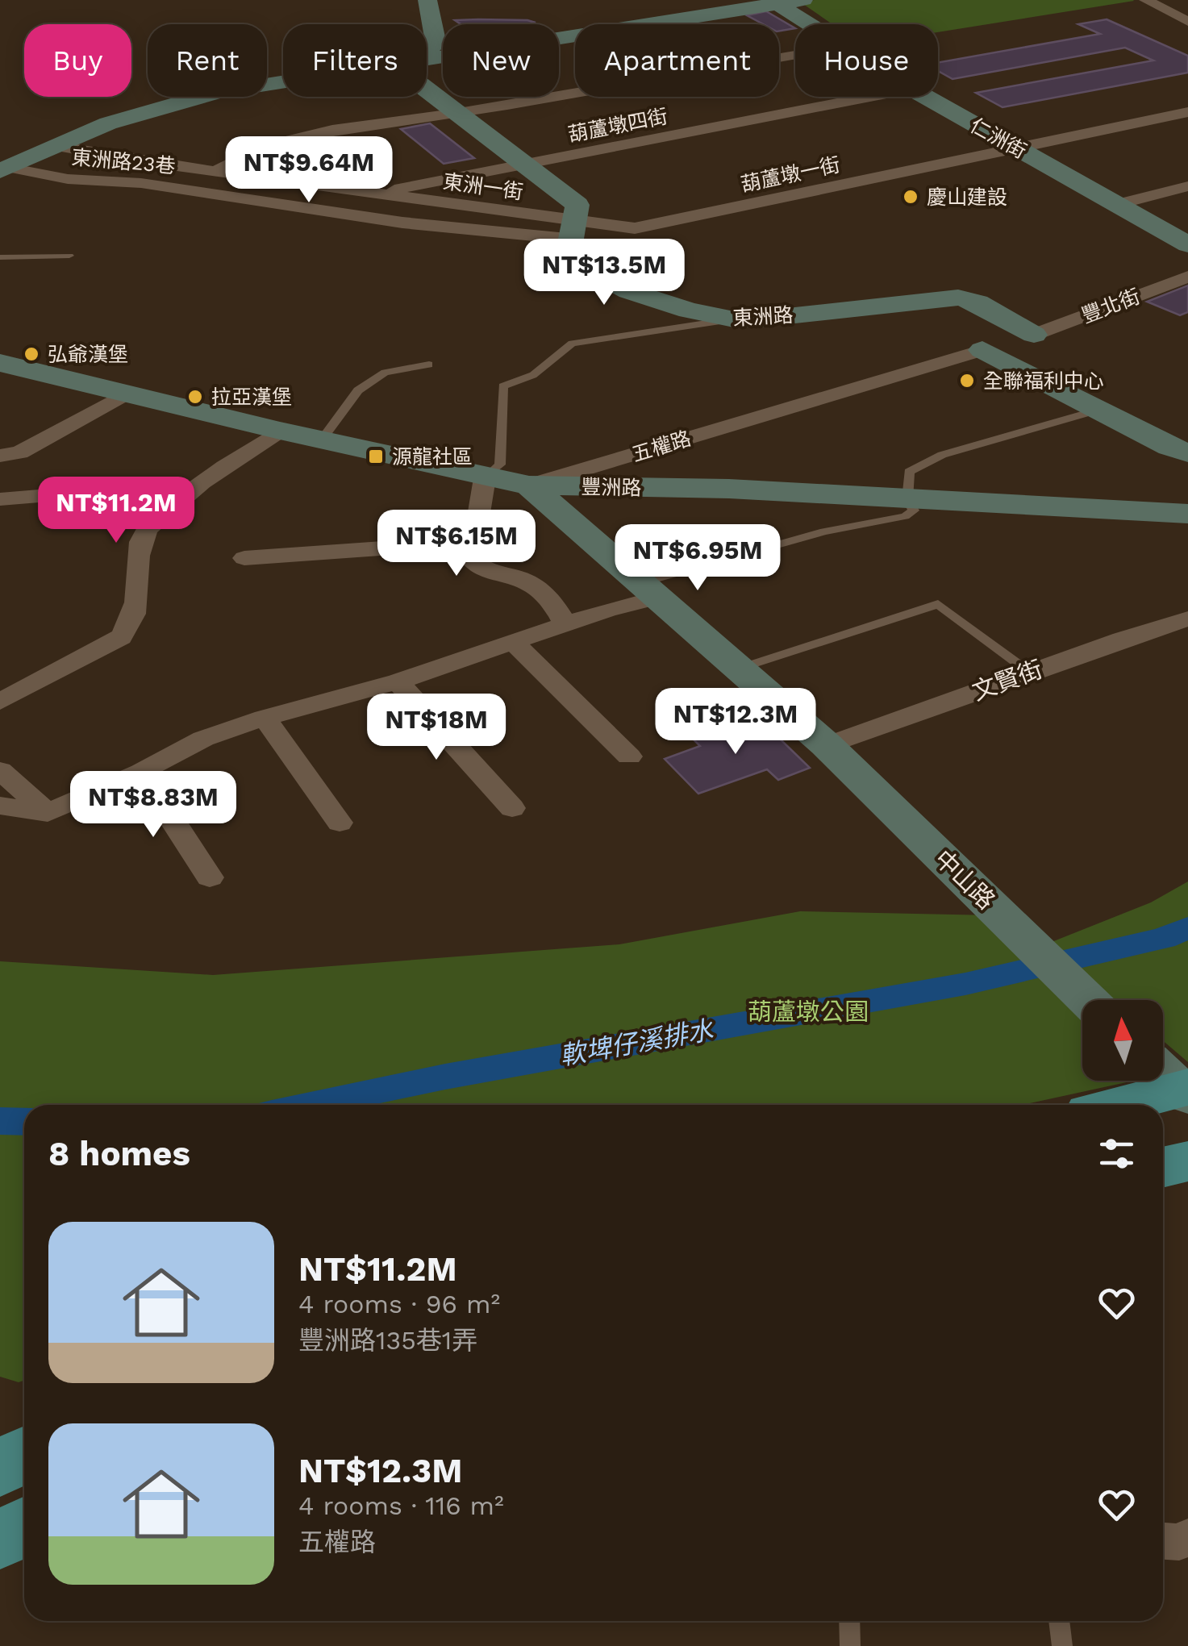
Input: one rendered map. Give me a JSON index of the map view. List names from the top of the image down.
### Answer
{
  "streets": {
    "street": [
      "葫蘆墩四街",
      "仁洲街",
      "東洲路23巷",
      "葫蘆墩一街",
      "東洲一街",
      "豐北街",
      "東洲路",
      "五權路",
      "豐洲路",
      "文賢街",
      "中山路"
    ]
  },
  "crossings": [
    ["葫蘆墩四街", "東洲一街"],
    ["葫蘆墩四街", "東洲路"],
    ["仁洲街", "葫蘆墩一街"],
    ["東洲路23巷", "葫蘆墩一街"],
    ["東洲路23巷", "東洲一街"],
    ["東洲路23巷", "東洲路"],
    ["葫蘆墩一街", "東洲一街"],
    ["葫蘆墩一街", "東洲路"],
    ["東洲一街", "東洲路"],
    ["豐北街", "東洲路"],
    ["豐北街", "五權路"],
    ["東洲路", "五權路"],
    ["五權路", "豐洲路"],
    ["文賢街", "中山路"]
  ],
  "water": ["軟埤仔溪排水"],
  "parks": ["葫蘆墩公園"],
  "places": {
    "other": [
      "慶山建設",
      "弘爺漢堡",
      "全聯福利中心",
      "拉亞漢堡"
    ],
    "transit": ["源龍社區"]
  },
  "north": "top",
  "page": {
    "chip": [
      "Buy",
      "Rent",
      "Filters",
      "New",
      "Apartment",
      "House"
    ],
    "price": [
      "NT$9.64M",
      "NT$13.5M",
      "NT$11.2M",
      "NT$6.15M",
      "NT$6.95M",
      "NT$12.3M",
      "NT$18M",
      "NT$8.83M"
    ],
    "heading": "8 homes",
    "list": [
      {
        "name": "NT$11.2M",
        "note": "4 rooms · 96 m² · 豐洲路135巷1弄"
      },
      {
        "name": "NT$12.3M",
        "note": "4 rooms · 116 m² · 五權路"
      }
    ]
  }
}
